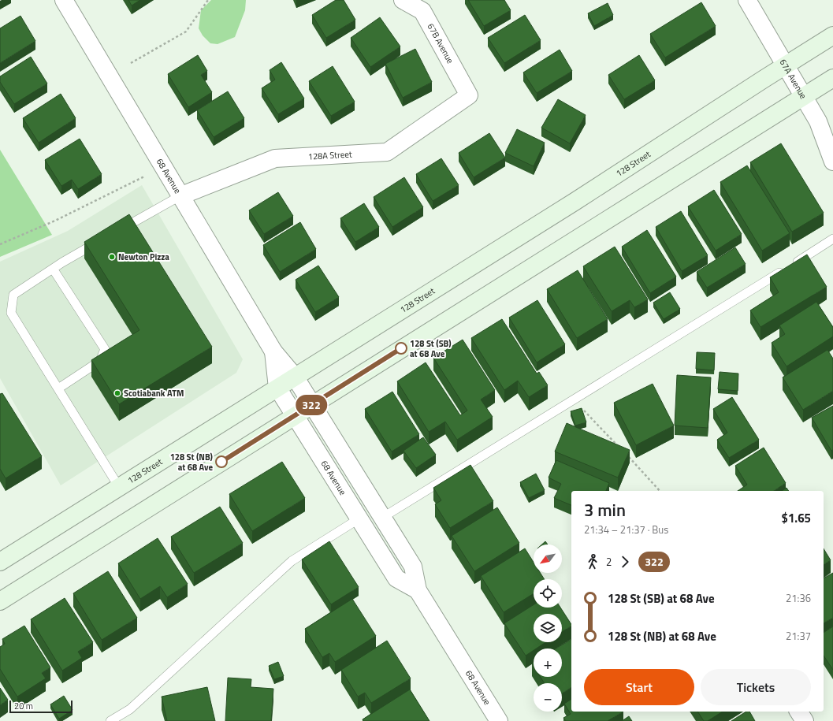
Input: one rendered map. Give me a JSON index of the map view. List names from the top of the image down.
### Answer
{
  "streets": {
    "main road": ["128 Street"],
    "street": [
      "67B Avenue",
      "67A Avenue",
      "128A Street",
      "68 Avenue"
    ]
  },
  "crossings": [
    ["67B Avenue", "128A Street"],
    ["67A Avenue", "128 Street"],
    ["128A Street", "68 Avenue"],
    ["128 Street", "68 Avenue"]
  ],
  "places": [
    "Newton Pizza",
    "128 St (SB) at 68 Ave",
    "Scotiabank ATM",
    "128 St (NB) at 68 Ave"
  ],
  "lines": ["bus line 322"],
  "scale_bar": "20 m",
  "north": "bottom left",
  "page": {
    "on_map": "322",
    "heading": ["3 min", "21:34 – 21:37 · Bus", "$1.65"],
    "map_buttons": ["+", "−"],
    "legs": ["2", "322"],
    "list": [
      {
        "name": "128 St (SB) at 68 Ave",
        "value": "21:36"
      },
      {
        "name": "128 St (NB) at 68 Ave",
        "value": "21:37"
      }
    ],
    "buttons": ["Start", "Tickets"],
    "scale": "20 m"
  }
}
